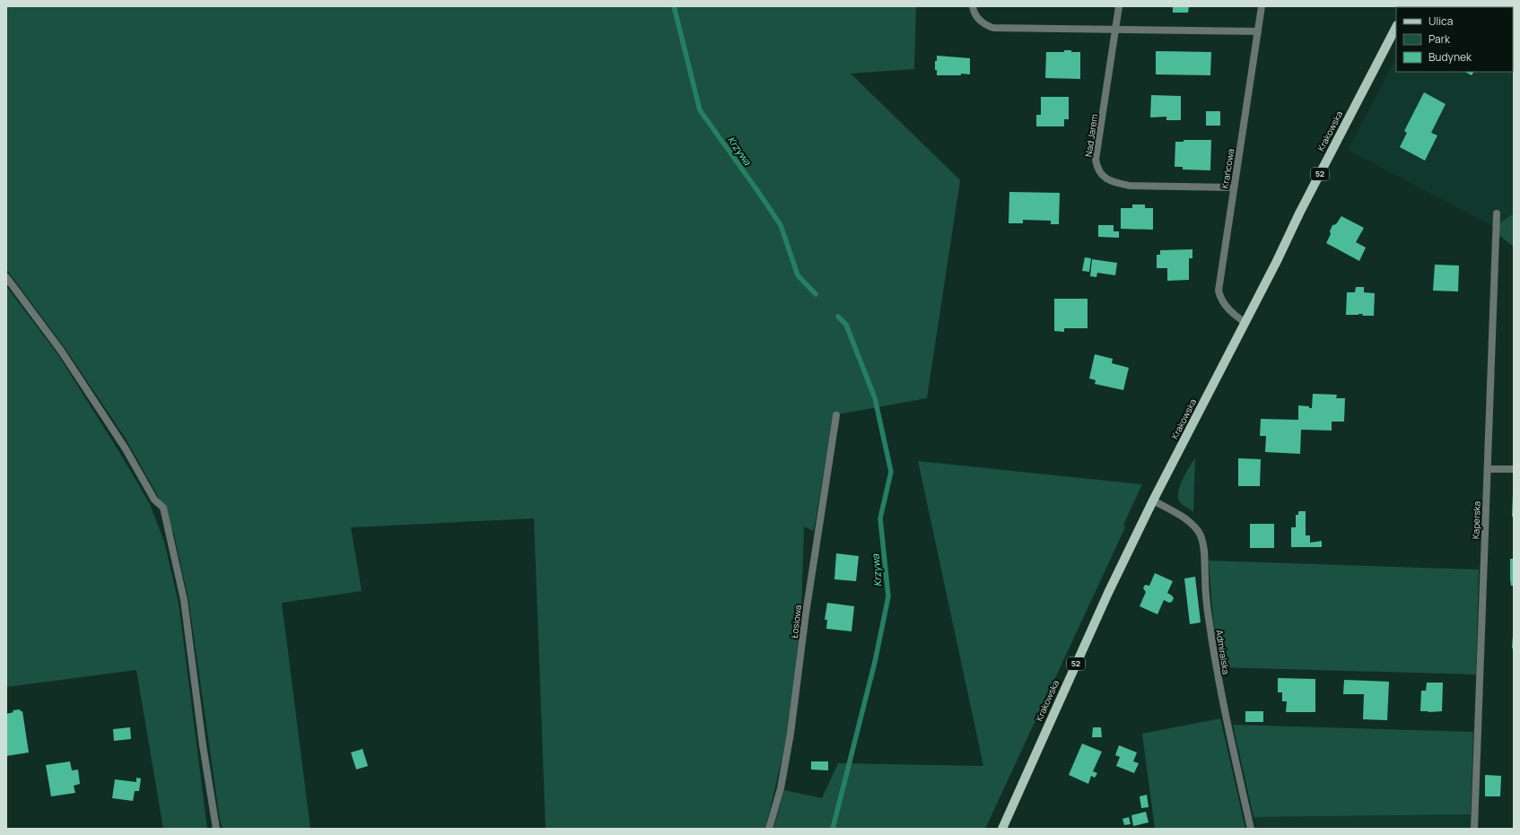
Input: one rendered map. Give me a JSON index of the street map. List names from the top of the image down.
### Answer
{
  "streets": {
    "main road": ["Krakowska", "52"],
    "street": [
      "Nad Jarem",
      "Krańcowa",
      "Kaperska",
      "Łosiowa",
      "Admiralska"
    ]
  },
  "crossings": [
    ["Krakowska", "Krańcowa"],
    ["Krakowska", "Admiralska"],
    ["Nad Jarem", "Krańcowa"]
  ],
  "water": ["Krzywa"],
  "legend": ["Ulica", "Park", "Budynek"]
}
